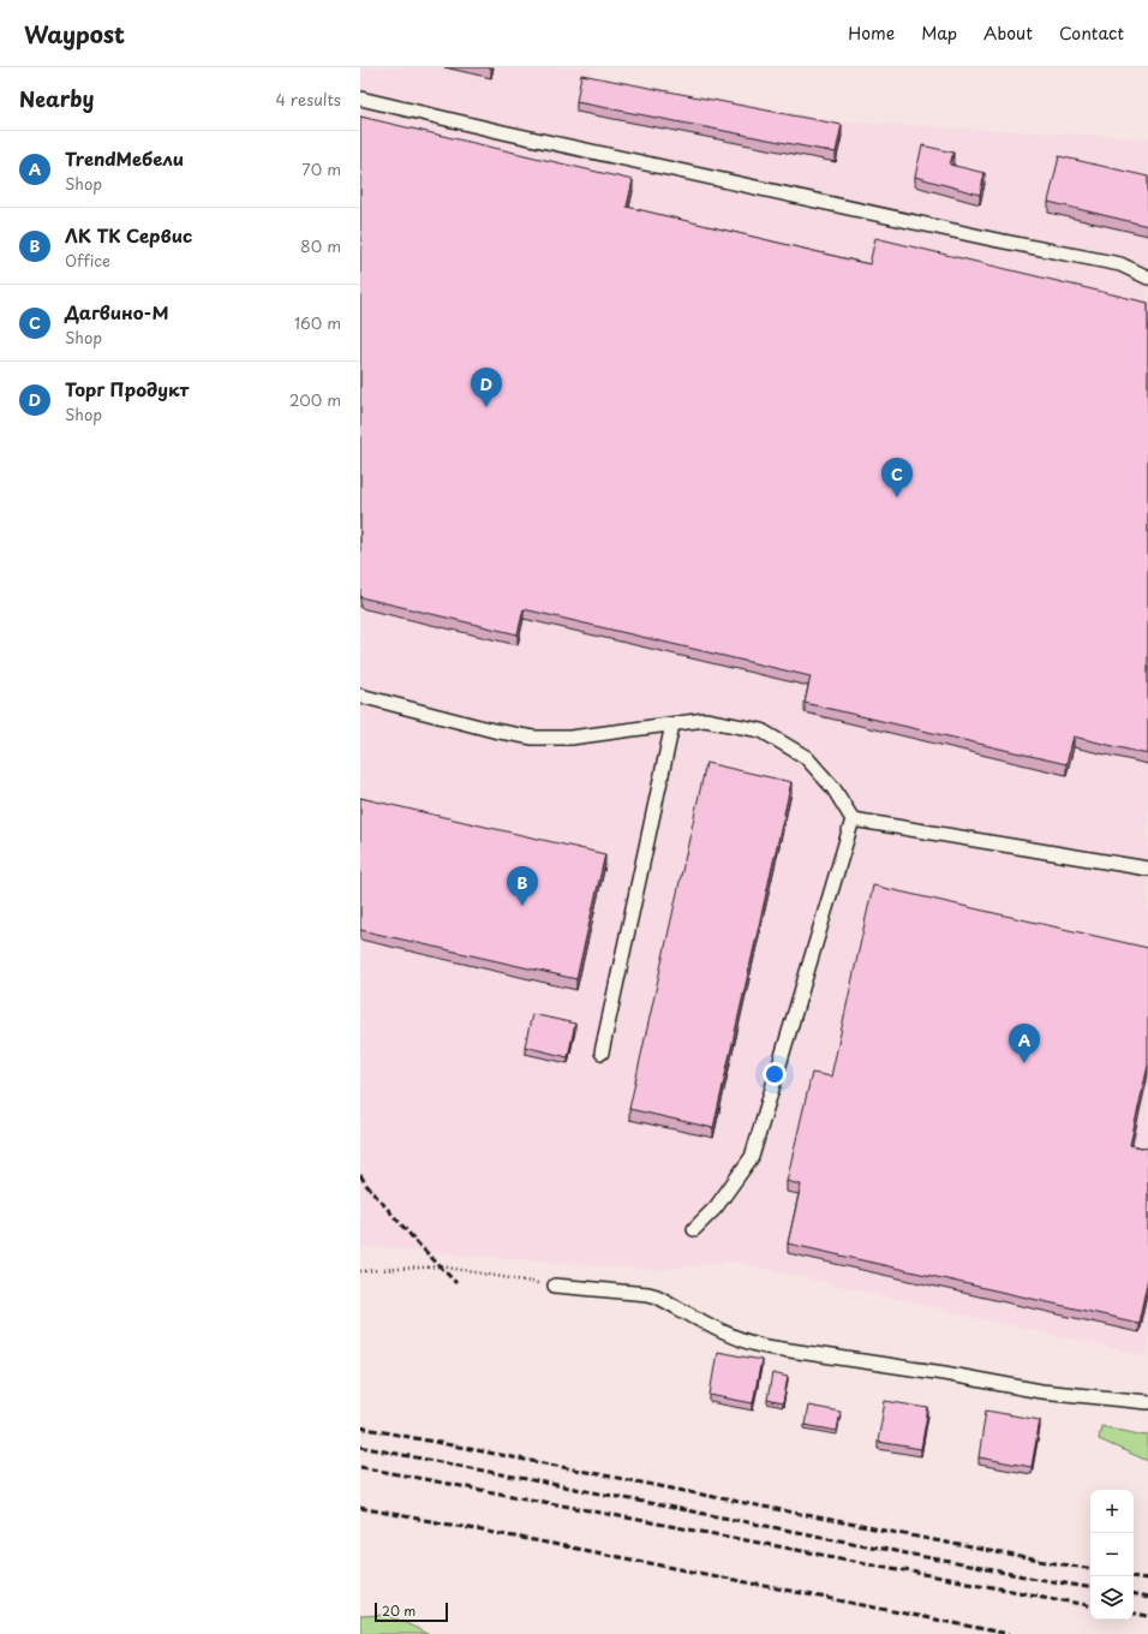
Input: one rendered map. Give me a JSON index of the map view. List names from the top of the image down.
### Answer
{
  "scale_bar": "20 m",
  "page": {
    "header": "Waypost",
    "nav": [
      "Home",
      "Map",
      "About",
      "Contact"
    ],
    "heading": ["Nearby", "4 results"],
    "list": [
      {
        "mark": "A",
        "name": "TrendМебели",
        "note": "Shop",
        "value": "70 m"
      },
      {
        "mark": "B",
        "name": "ЛК ТК Сервис",
        "note": "Office",
        "value": "80 m"
      },
      {
        "mark": "C",
        "name": "Дагвино-М",
        "note": "Shop",
        "value": "160 m"
      },
      {
        "mark": "D",
        "name": "Торг Продукт",
        "note": "Shop",
        "value": "200 m"
      }
    ],
    "pins": [
      "D",
      "C",
      "B",
      "A"
    ],
    "map_buttons": ["+", "−"],
    "scale": "20 m"
  }
}
